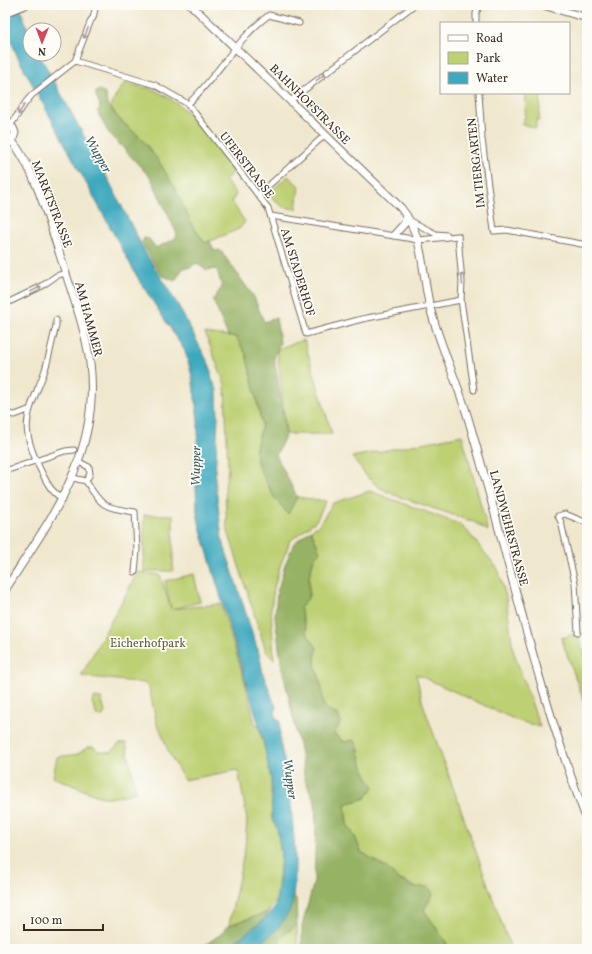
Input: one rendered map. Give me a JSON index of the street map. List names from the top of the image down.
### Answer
{
  "streets": {
    "main road": [
      "BAHNHOFSTRASSE",
      "MARKTSTRASSE",
      "AM HAMMER",
      "LANDWEHRSTRASSE"
    ],
    "street": ["IM TIERGARTEN", "UFERSTRASSE", "AM STADERHOF"]
  },
  "crossings": [
    ["BAHNHOFSTRASSE", "UFERSTRASSE"],
    ["BAHNHOFSTRASSE", "LANDWEHRSTRASSE"],
    ["UFERSTRASSE", "AM STADERHOF"],
    ["UFERSTRASSE", "LANDWEHRSTRASSE"],
    ["MARKTSTRASSE", "AM HAMMER"],
    ["AM STADERHOF", "LANDWEHRSTRASSE"]
  ],
  "water": ["Wupper"],
  "parks": ["Eicherhofpark"],
  "legend": ["Road", "Park", "Water"],
  "scale_bar": "100 m",
  "north": "bottom"
}
